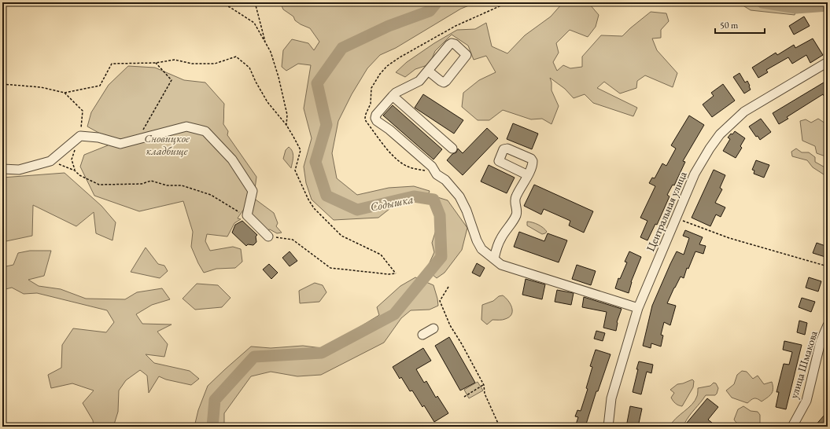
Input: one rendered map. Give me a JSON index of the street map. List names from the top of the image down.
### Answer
{
  "streets": {
    "street": ["Центральная улица", "улица Шмакова"]
  },
  "water": ["Содышка"],
  "parks": ["Сновицкое кладбище"],
  "scale_bar": "50 m"
}
